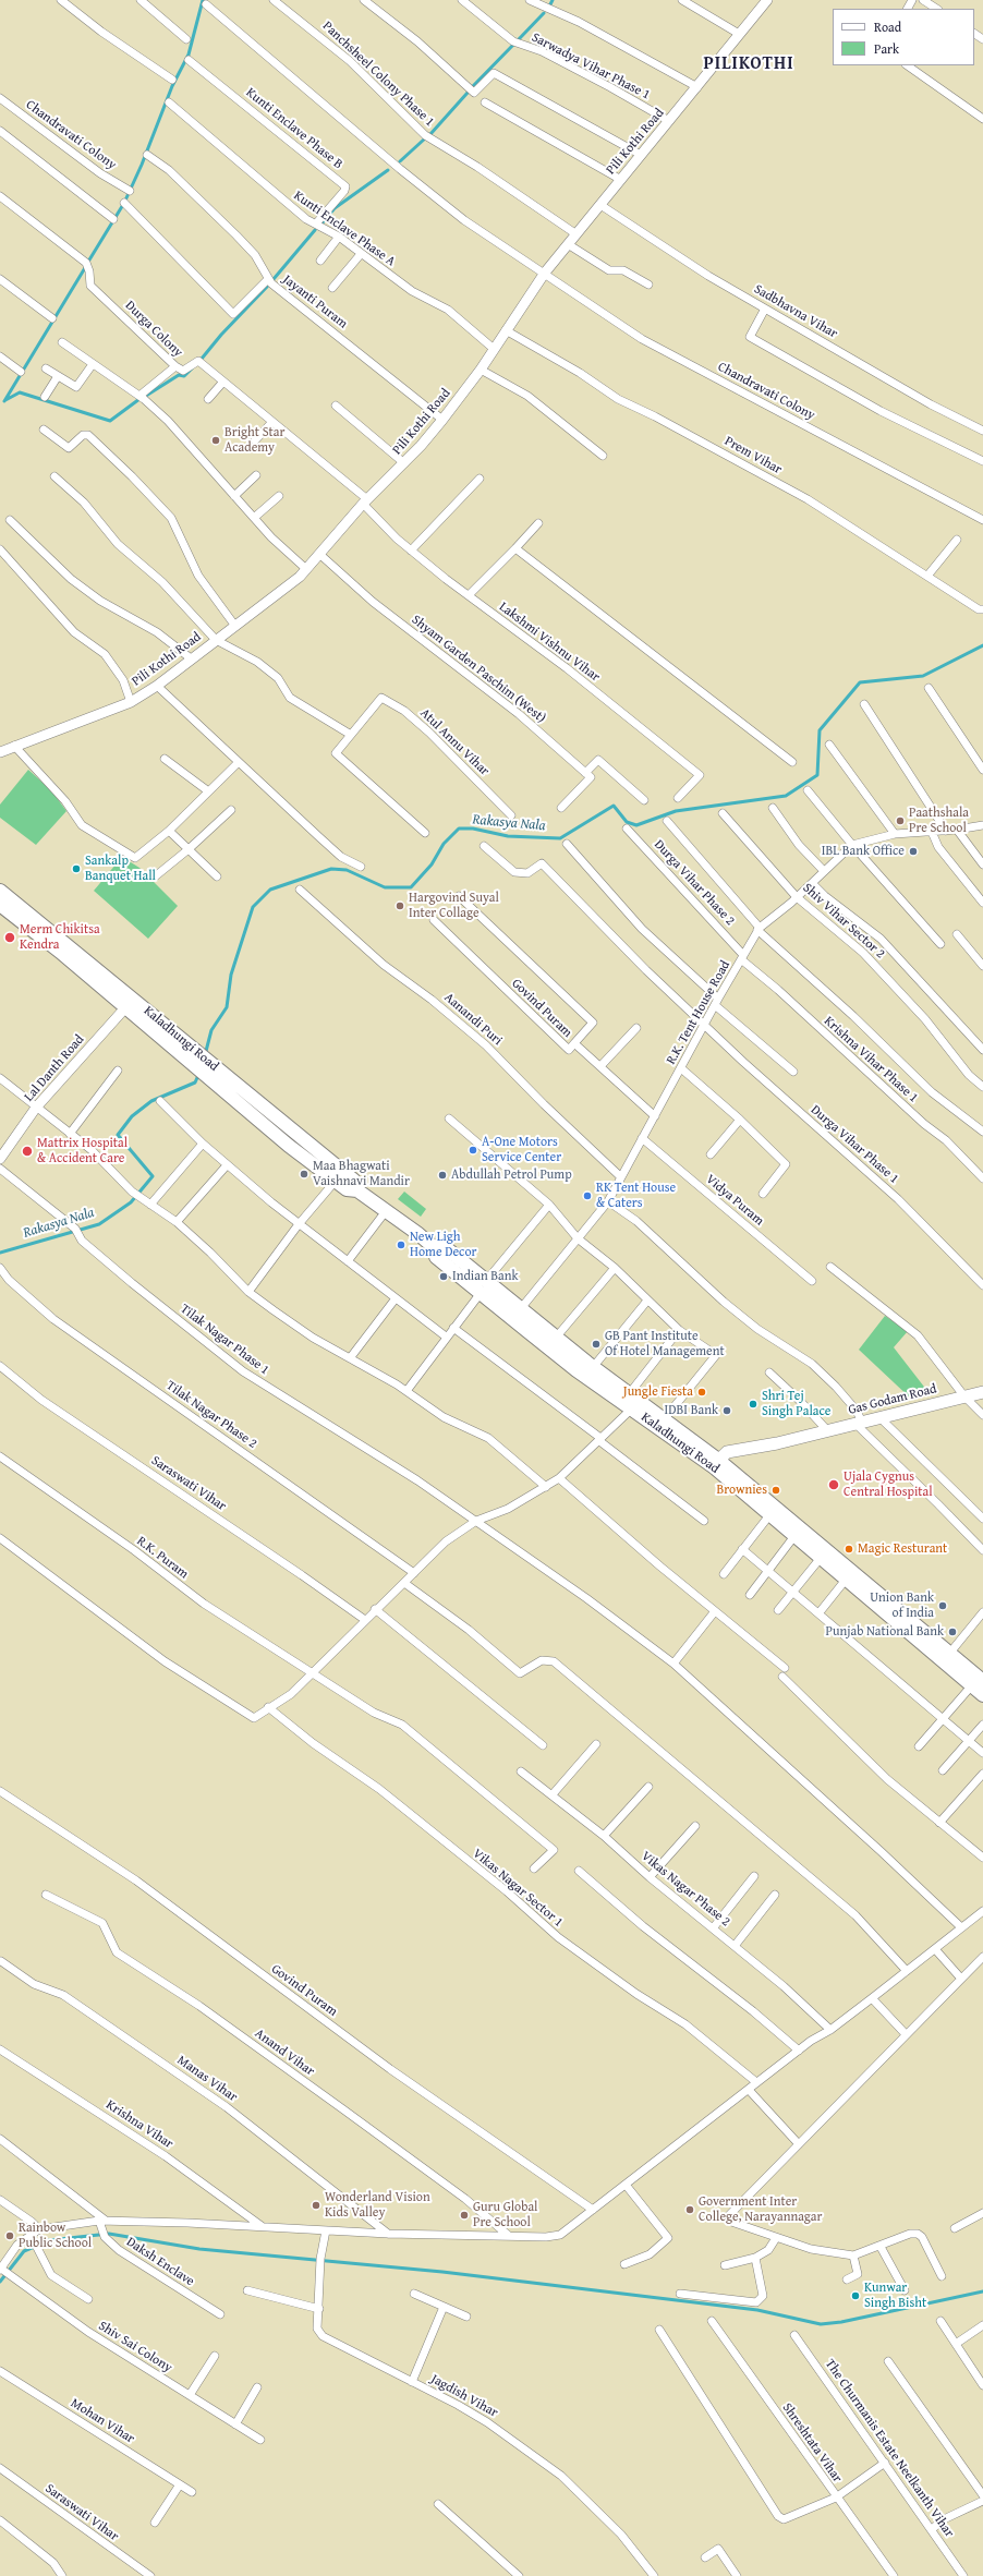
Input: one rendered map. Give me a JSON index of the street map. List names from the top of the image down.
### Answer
{
  "streets": {
    "main road": ["Kaladhungi Road", "Gas Godam Road"],
    "street": [
      "Sarwadya Vihar Phase 1",
      "Panchsheel Colony Phase 1",
      "Kunti Enclave Phase B",
      "Chandravati Colony",
      "Pili Kothi Road",
      "Kunti Enclave Phase A",
      "Jayanti Puram",
      "Sadbhavna Vihar",
      "Durga Colony",
      "Prem Vihar",
      "Lakshmi Vishnu Vihar",
      "Shyam Garden Paschim (West)",
      "Atul Annu Vihar",
      "Durga Vihar Phase 2",
      "Shiv Vihar Sector 2",
      "Govind Puram",
      "R.K. Tent House Road",
      "Aanandi Puri",
      "Krishna Vihar Phase 1",
      "Lal Danth Road",
      "Durga Vihar Phase 1",
      "Vidya Puram",
      "Tilak Nagar Phase 1",
      "Tilak Nagar Phase 2",
      "Saraswati Vihar",
      "R.K. Puram",
      "Vikas Nagar Sector 1",
      "Vikas Nagar Phase 2",
      "Anand Vihar",
      "Manas Vihar",
      "Krishna Vihar",
      "Daksh Enclave",
      "Shiv Sai Colony",
      "Jagdish Vihar",
      "Mohan Vihar",
      "Shreshtata Vihar",
      "The Churmanis Estate Neelkanth Vihar"
    ]
  },
  "crossings": [
    ["Sarwadya Vihar Phase 1", "Pili Kothi Road"],
    ["Panchsheel Colony Phase 1", "Pili Kothi Road"],
    ["Kunti Enclave Phase B", "Kunti Enclave Phase A"],
    ["Chandravati Colony", "Pili Kothi Road"],
    ["Pili Kothi Road", "Kunti Enclave Phase A"],
    ["Pili Kothi Road", "Jayanti Puram"],
    ["Pili Kothi Road", "Sadbhavna Vihar"],
    ["Pili Kothi Road", "Durga Colony"],
    ["Pili Kothi Road", "Prem Vihar"],
    ["Pili Kothi Road", "Lakshmi Vishnu Vihar"],
    ["Pili Kothi Road", "Shyam Garden Paschim (West)"],
    ["Durga Colony", "Lakshmi Vishnu Vihar"],
    ["Durga Vihar Phase 2", "R.K. Tent House Road"],
    ["Durga Vihar Phase 2", "Krishna Vihar Phase 1"],
    ["Shiv Vihar Sector 2", "R.K. Tent House Road"],
    ["Govind Puram", "R.K. Tent House Road"],
    ["R.K. Tent House Road", "Aanandi Puri"],
    ["R.K. Tent House Road", "Kaladhungi Road"],
    ["R.K. Tent House Road", "Krishna Vihar Phase 1"],
    ["R.K. Tent House Road", "Durga Vihar Phase 1"],
    ["R.K. Tent House Road", "Vidya Puram"],
    ["Kaladhungi Road", "Lal Danth Road"],
    ["Kaladhungi Road", "Gas Godam Road"]
  ],
  "districts": ["PILIKOTHI"],
  "water": ["Rakasya Nala"],
  "places": [
    "Bright Star Academy",
    "Paathshala Pre School",
    "IBL Bank Office",
    "Sankalp Banquet Hall",
    "Hargovind Suyal Inter Collage",
    "Merm Chikitsa Kendra",
    "A-One Motors Service Center",
    "Mattrix Hospital & Accident Care",
    "Maa Bhagwati Vaishnavi Mandir",
    "Abdullah Petrol Pump",
    "RK Tent House & Caters",
    "New Ligh Home Decor",
    "Indian Bank",
    "GB Pant Institute Of Hotel Management",
    "Jungle Fiesta",
    "Shri Tej Singh Palace",
    "IDBI Bank",
    "Ujala Cygnus Central Hospital",
    "Brownies",
    "Magic Resturant",
    "Union Bank of India",
    "Punjab National Bank",
    "Wonderland Vision Kids Valley",
    "Government Inter College, Narayannagar",
    "Guru Global Pre School",
    "Rainbow Public School",
    "Kunwar Singh Bisht"
  ],
  "legend": ["Road", "Park"]
}
